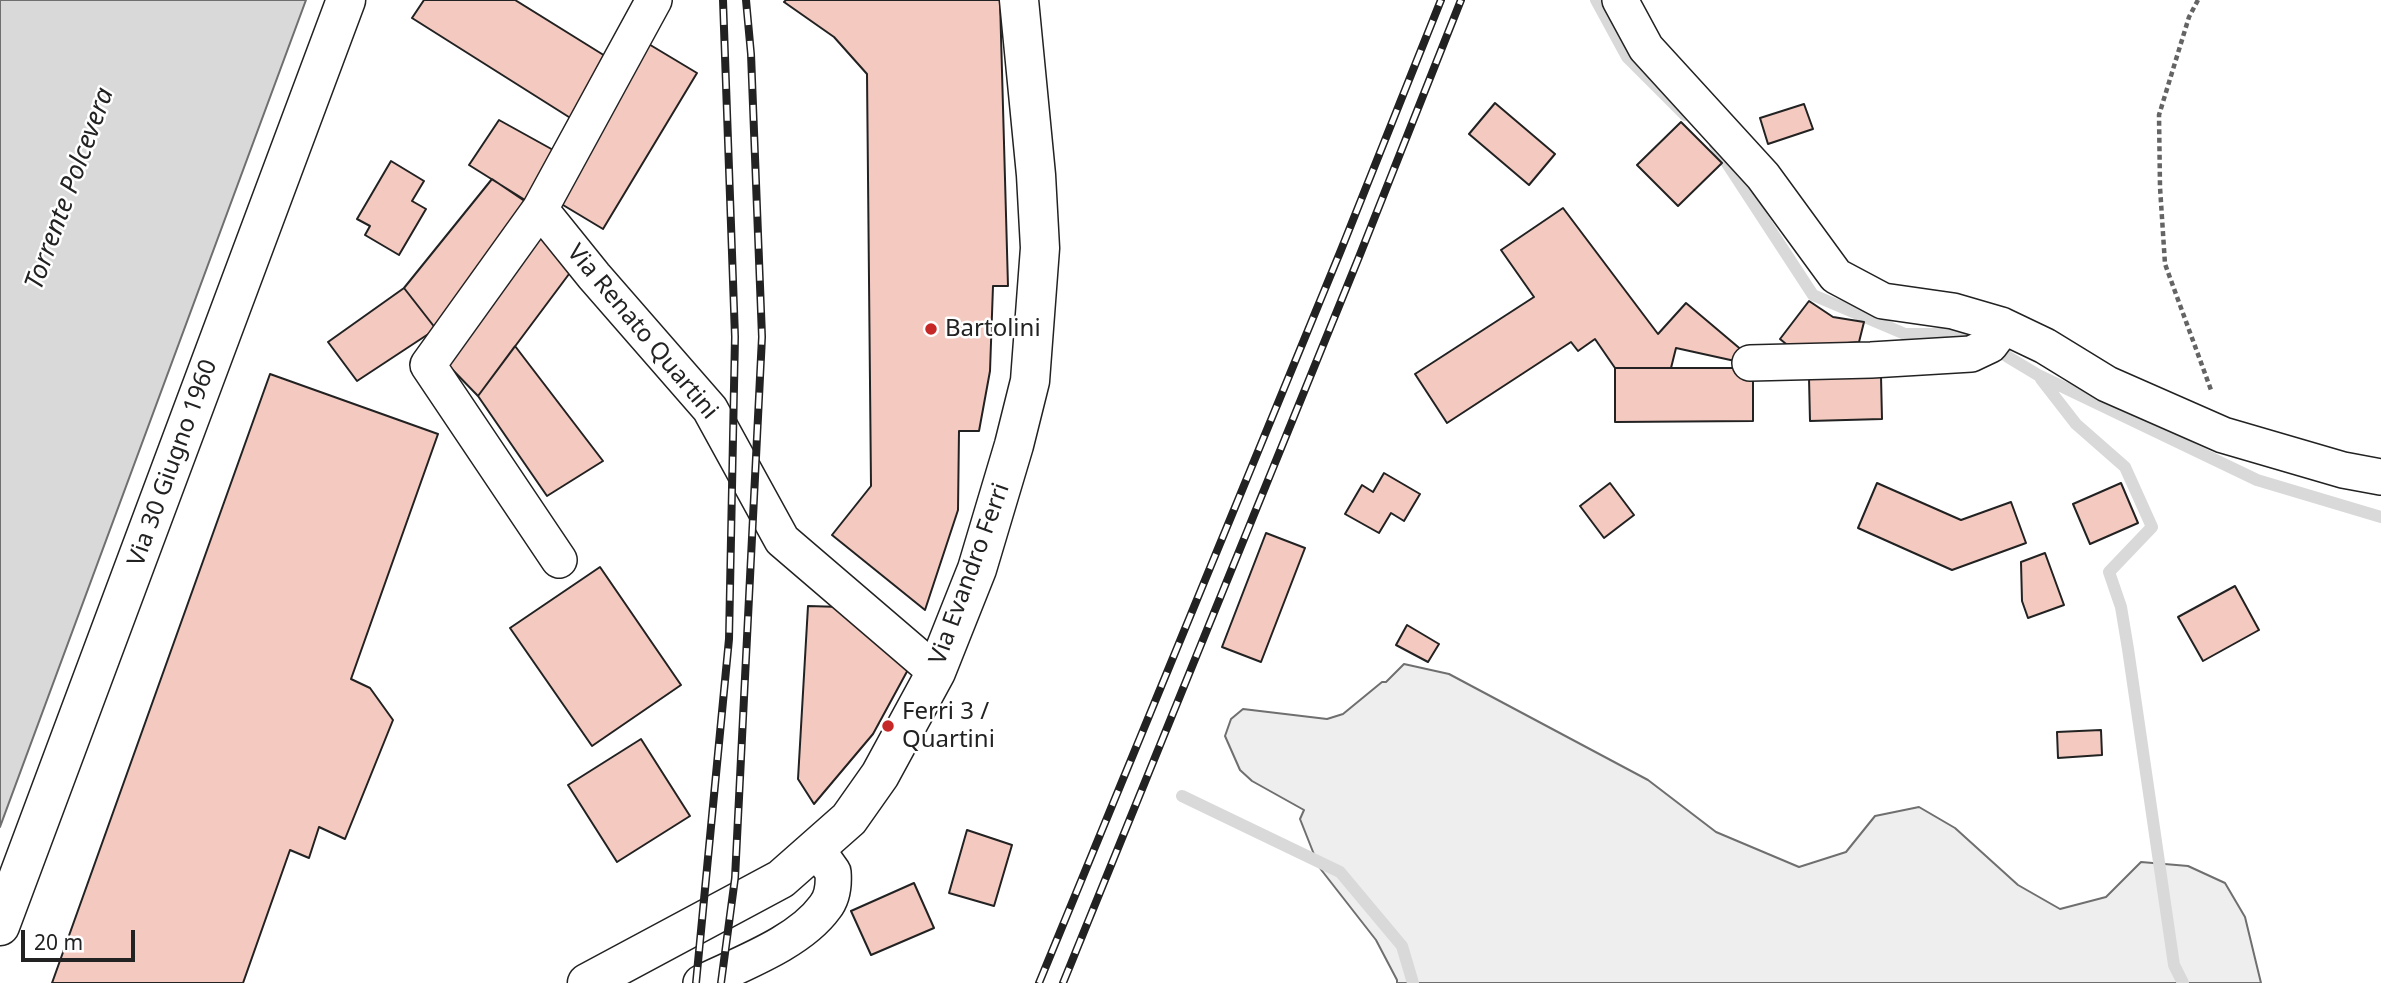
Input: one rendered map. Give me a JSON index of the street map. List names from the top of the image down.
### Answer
{
  "streets": {
    "main road": ["Via 30 Giugno 1960", "Via Evandro Ferri"],
    "street": ["Via Renato Quartini"]
  },
  "crossings": [
    ["Via Renato Quartini", "Via Evandro Ferri"]
  ],
  "water": ["Torrente Polcevera"],
  "places": ["Bartolini", "Ferri 3 / Quartini"],
  "scale_bar": "20 m"
}
